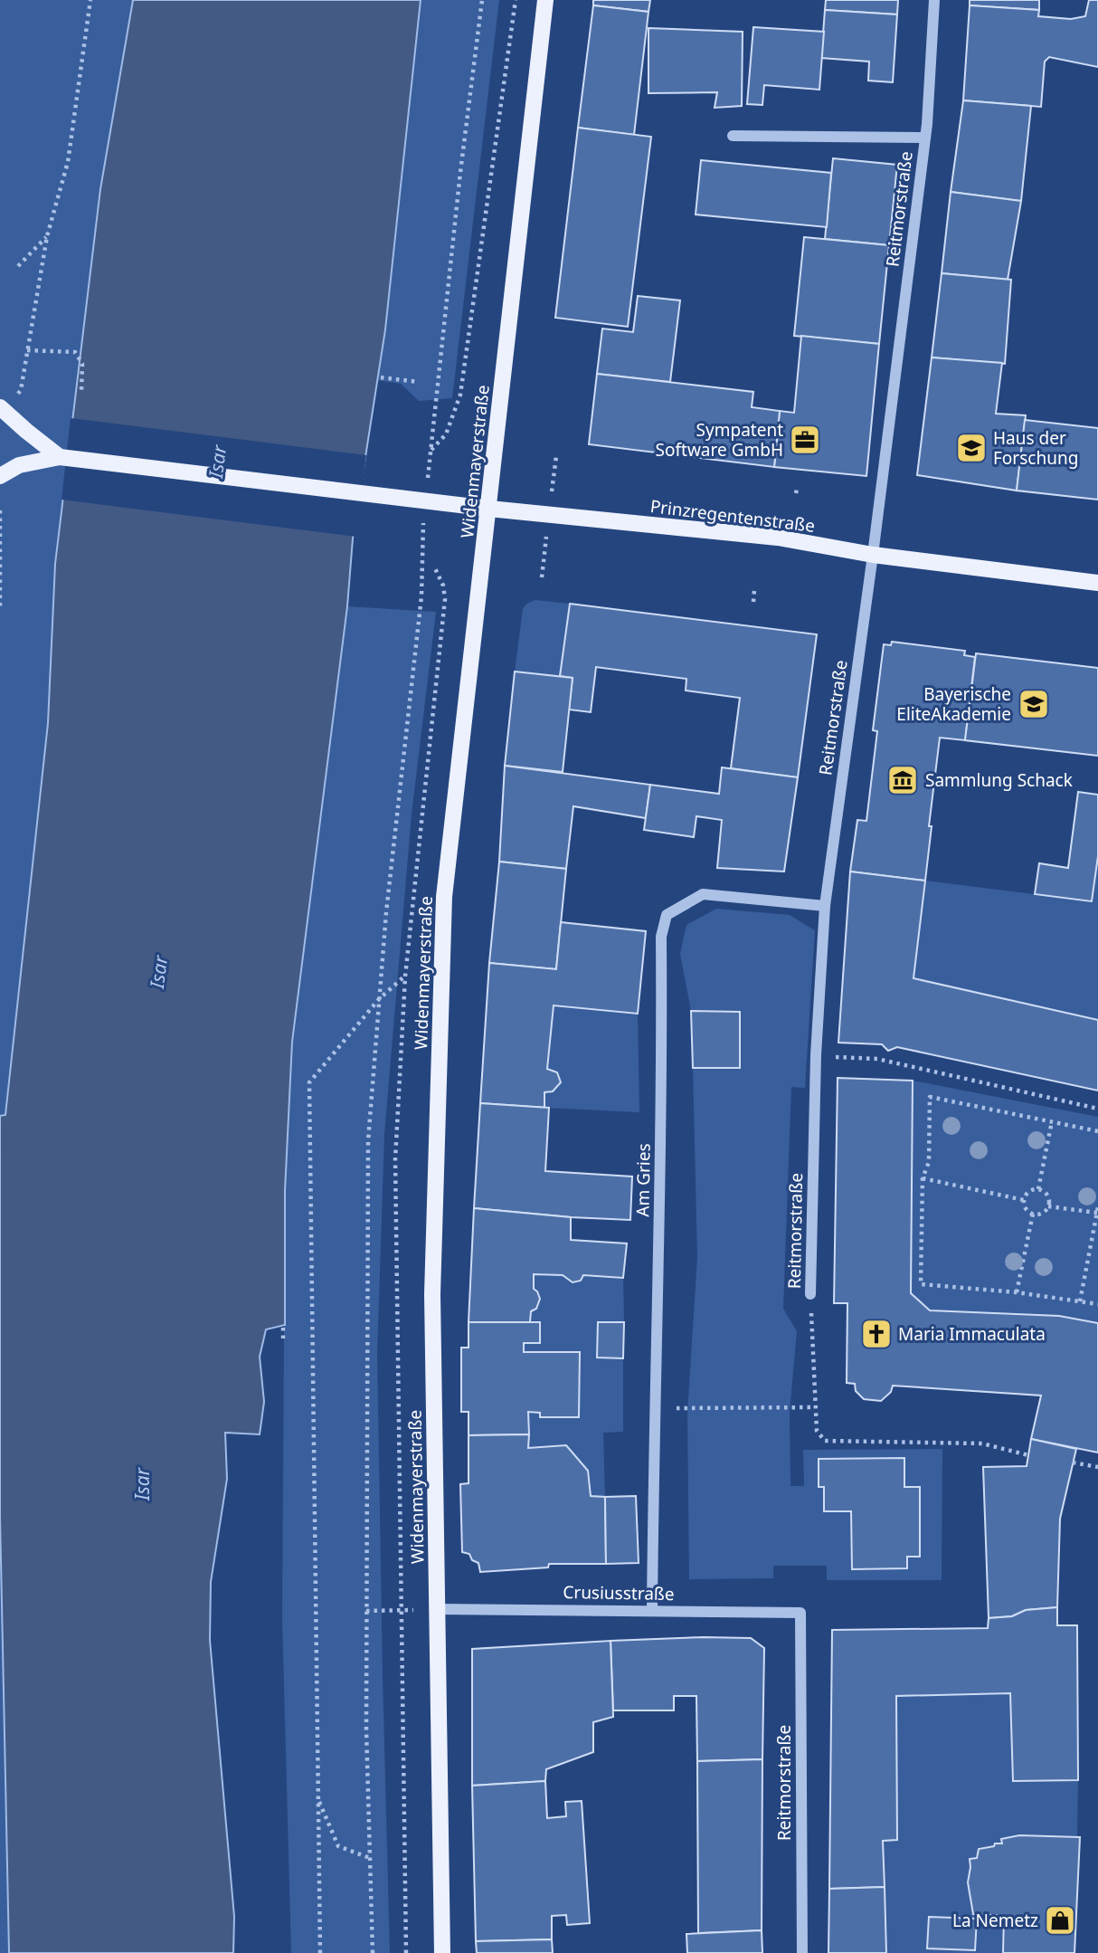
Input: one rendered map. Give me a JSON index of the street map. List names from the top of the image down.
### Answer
{
  "streets": {
    "main road": ["Widenmayerstraße", "Prinzregentenstraße"],
    "street": ["Reitmorstraße", "Am Gries", "Crusiusstraße"]
  },
  "crossings": [
    ["Reitmorstraße", "Prinzregentenstraße"],
    ["Reitmorstraße", "Am Gries"],
    ["Reitmorstraße", "Crusiusstraße"],
    ["Widenmayerstraße", "Prinzregentenstraße"],
    ["Widenmayerstraße", "Crusiusstraße"],
    ["Am Gries", "Crusiusstraße"]
  ],
  "water": ["Isar"],
  "places": {
    "office": ["Sympatent Software GmbH"],
    "school or university": ["Haus der Forschung", "Bayerische EliteAkademie"],
    "museum": ["Sammlung Schack"],
    "church": ["Maria Immaculata"],
    "shop": ["La Nemetz"]
  }
}
